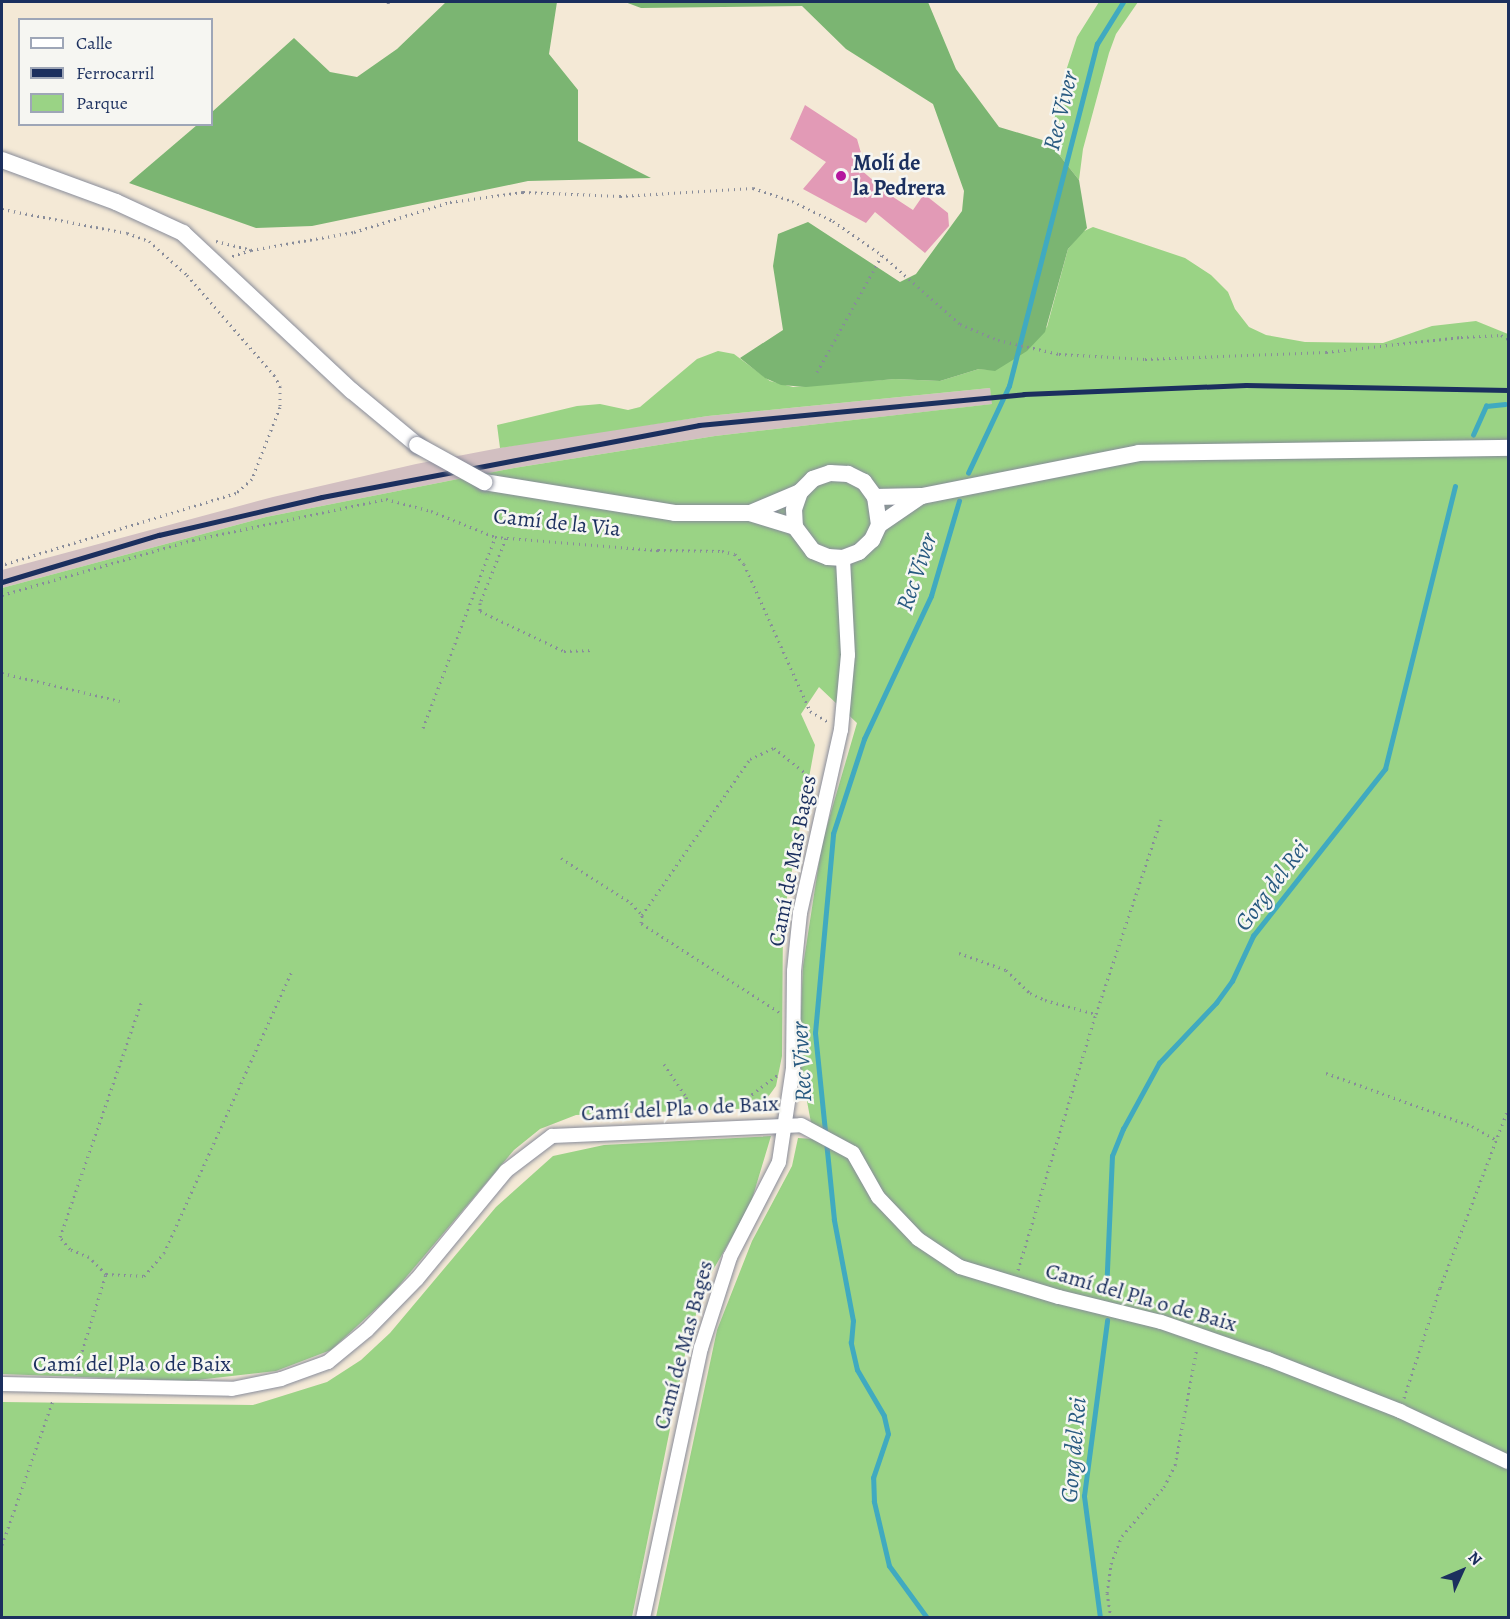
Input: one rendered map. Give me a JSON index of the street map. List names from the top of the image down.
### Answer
{
  "streets": {
    "street": ["Camí de Mas Bages", "Camí del Pla o de Baix"],
    "path": ["Camí de la Via"]
  },
  "crossings": [
    ["Camí de la Via", "Camí de Mas Bages"],
    ["Camí de Mas Bages", "Camí del Pla o de Baix"]
  ],
  "water": ["Rec Viver", "Gorg del Rei"],
  "places": ["Molí de la Pedrera"],
  "legend": ["Calle", "Ferrocarril", "Parque"],
  "north": "top right"
}
